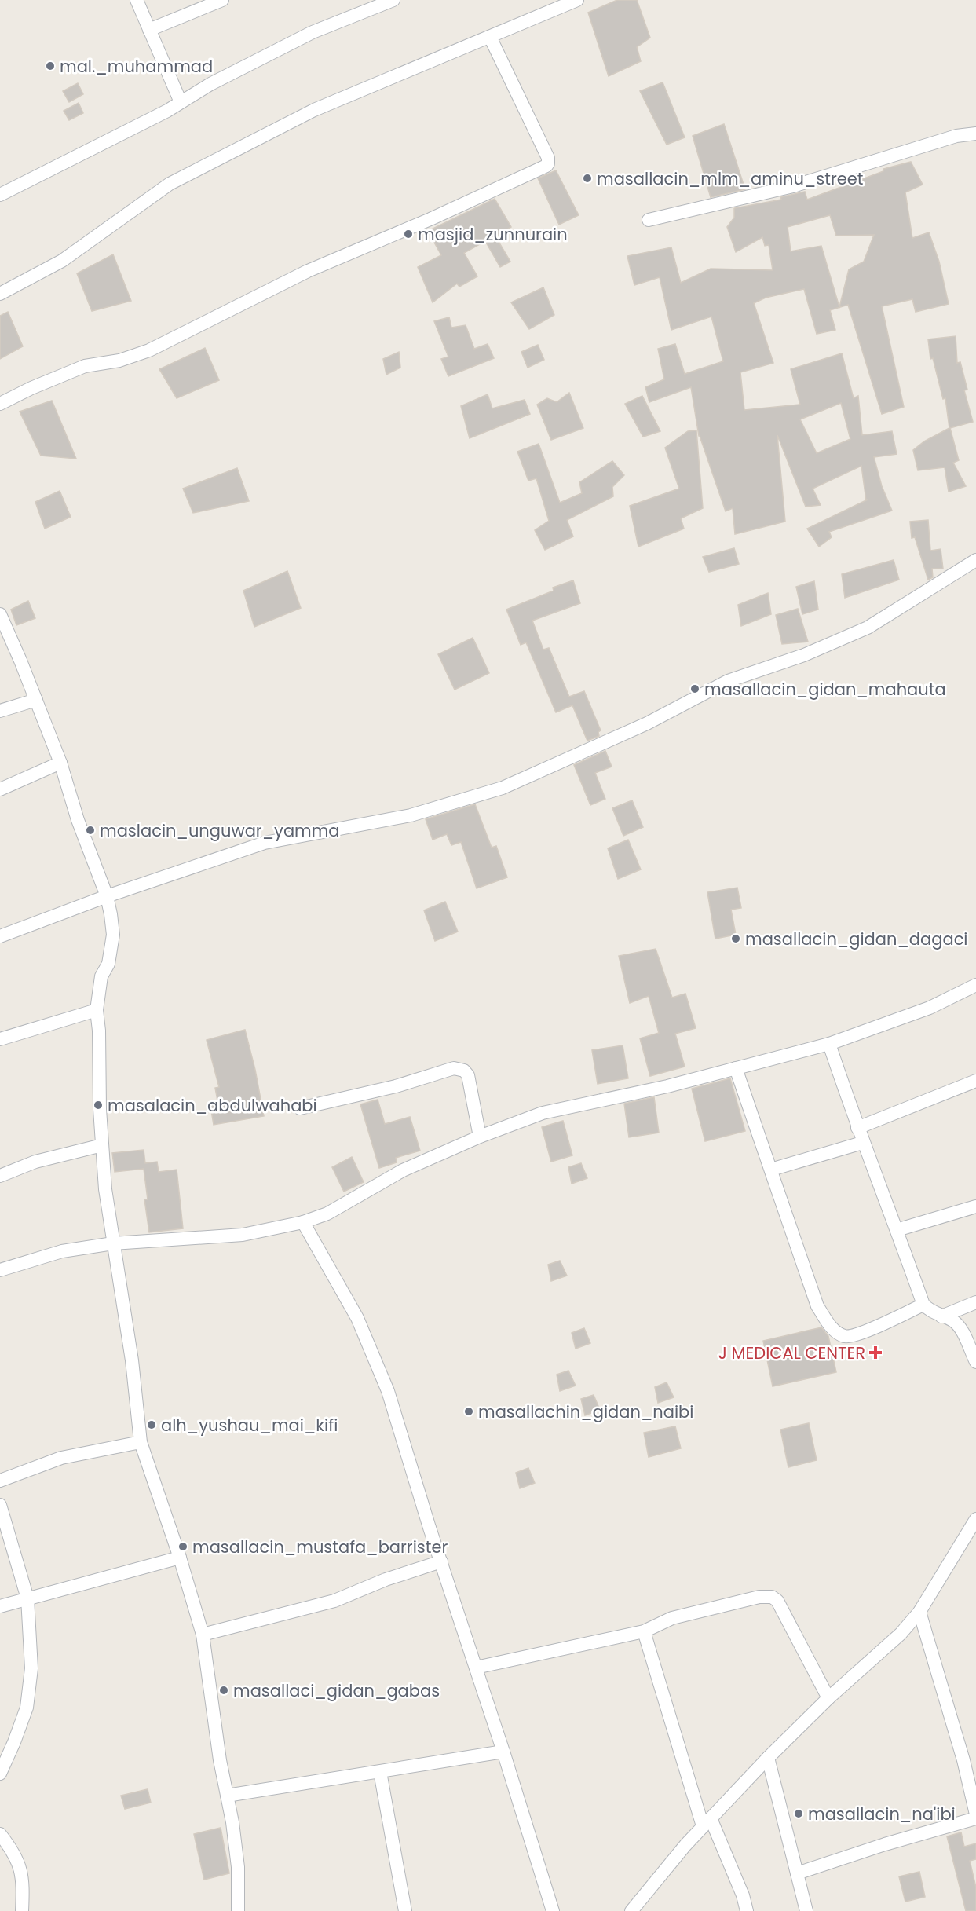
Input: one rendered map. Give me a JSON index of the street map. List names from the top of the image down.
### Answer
{
  "places": {
    "other": [
      "mal._muhammad",
      "masallacin_mlm_aminu_street",
      "masjid_zunnurain",
      "masallacin_gidan_mahauta",
      "maslacin_unguwar_yamma",
      "masallacin_gidan_dagaci",
      "masalacin_abdulwahabi",
      "masallachin_gidan_naibi",
      "alh_yushau_mai_kifi",
      "masallacin_mustafa_barrister",
      "masallaci_gidan_gabas",
      "masallacin_na'ibi"
    ],
    "health": ["J MEDICAL CENTER"]
  }
}
